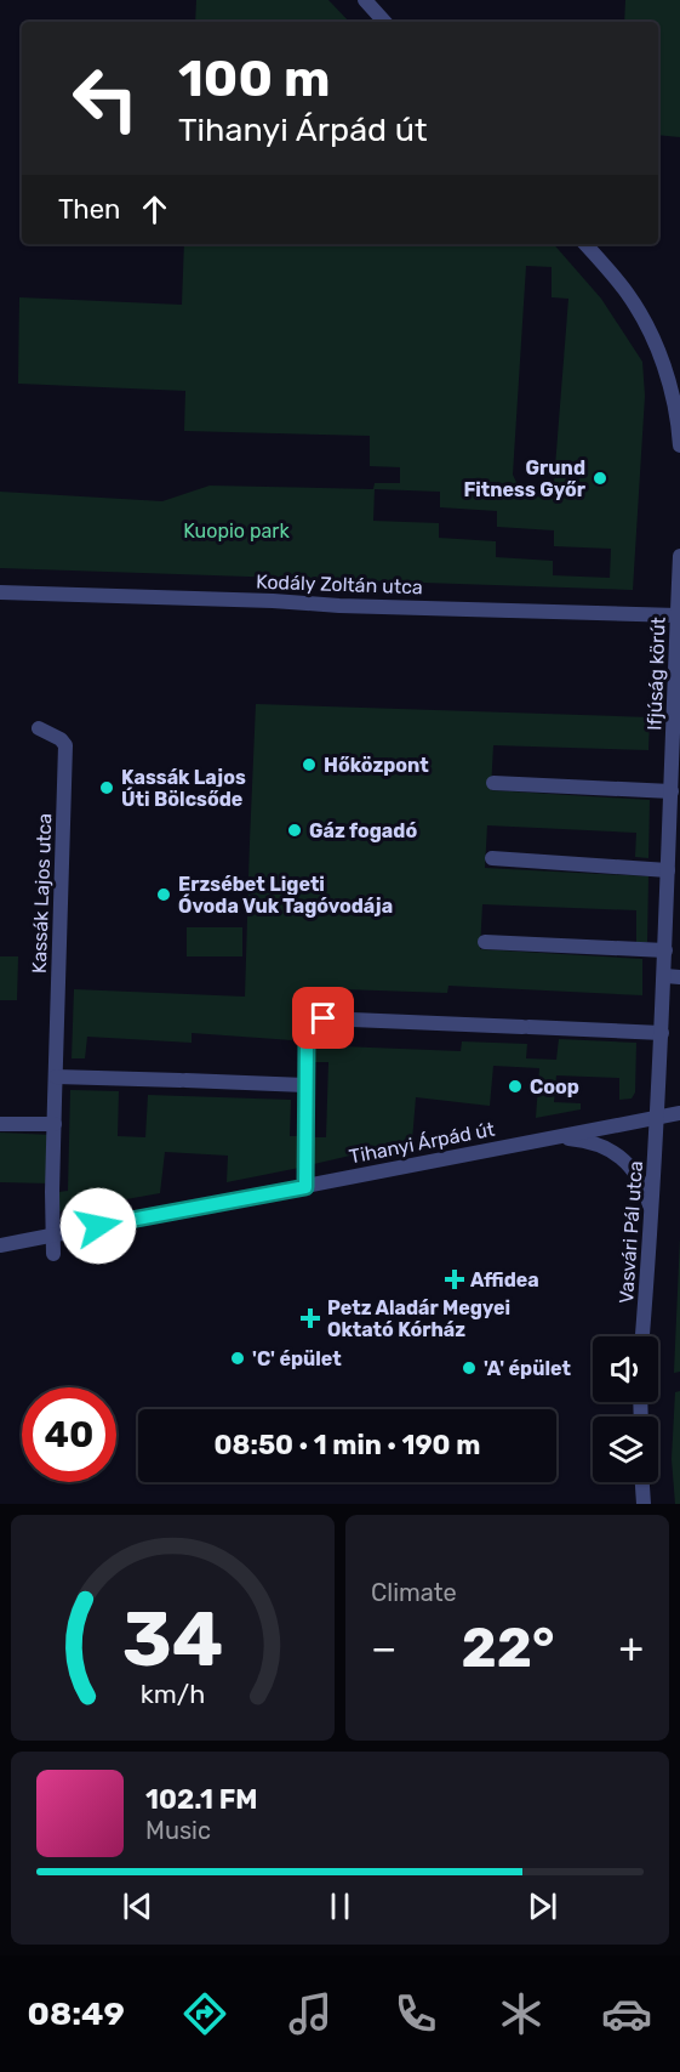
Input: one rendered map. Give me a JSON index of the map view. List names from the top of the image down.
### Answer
{
  "streets": {
    "street": [
      "Kodály Zoltán utca",
      "Ifjúság körút",
      "Kassák Lajos utca",
      "Tihanyi Árpád út",
      "Vasvári Pál utca"
    ]
  },
  "crossings": [
    ["Kodály Zoltán utca", "Ifjúság körút"],
    ["Ifjúság körút", "Tihanyi Árpád út"],
    ["Ifjúság körút", "Vasvári Pál utca"],
    ["Tihanyi Árpád út", "Vasvári Pál utca"]
  ],
  "parks": ["Kuopio park"],
  "places": {
    "other": [
      "Grund Fitness Győr",
      "Hőközpont",
      "Kassák Lajos Úti Bölcsőde",
      "Gáz fogadó",
      "Erzsébet Ligeti Óvoda Vuk Tagóvodája",
      "Coop",
      "'C' épület",
      "'A' épület"
    ],
    "health": ["Affidea", "Petz Aladár Megyei Oktató Kórház"]
  },
  "page": {
    "turn": ["100 m", "Tihanyi Árpád út"],
    "then": "Then",
    "limit": "40",
    "trip": "08:50 · 1 min · 190 m",
    "tile": "Climate",
    "heat": ["−", "22°", "+"],
    "song": ["102.1 FM", "Music"],
    "tabs": "08:49",
    "gauge": ["34", "km/h"]
  }
}
